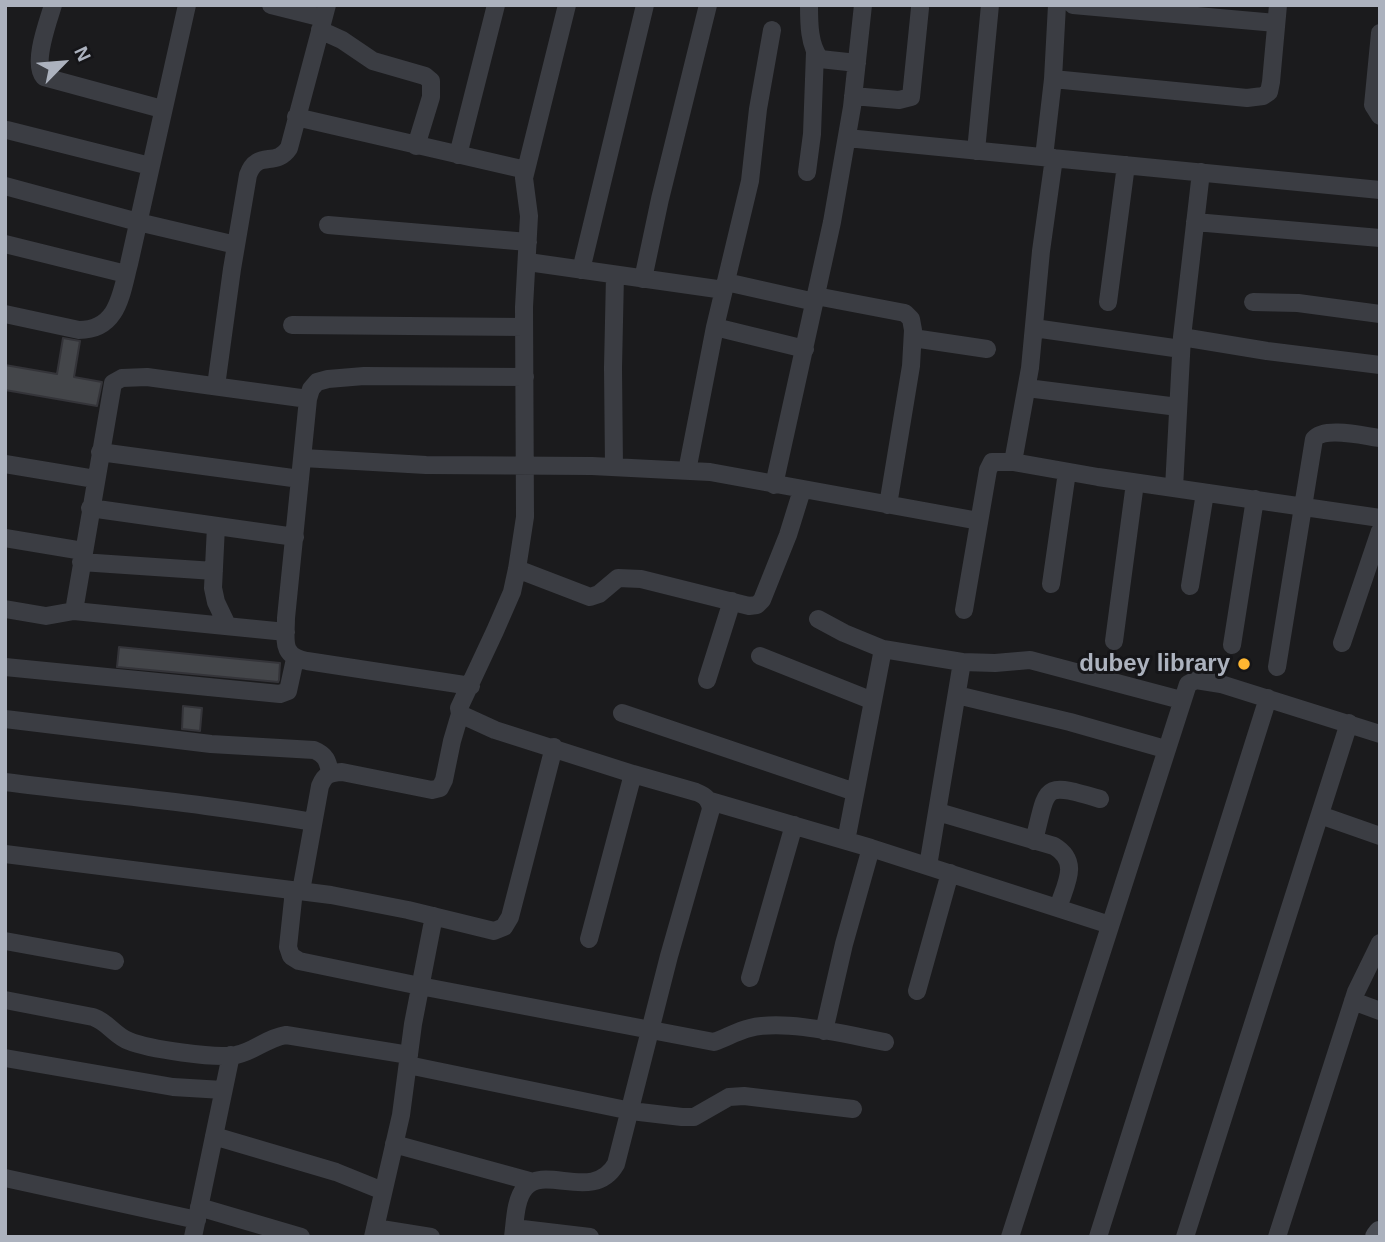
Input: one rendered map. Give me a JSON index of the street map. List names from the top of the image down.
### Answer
{
  "places": ["dubey library"],
  "north": "top right"
}
